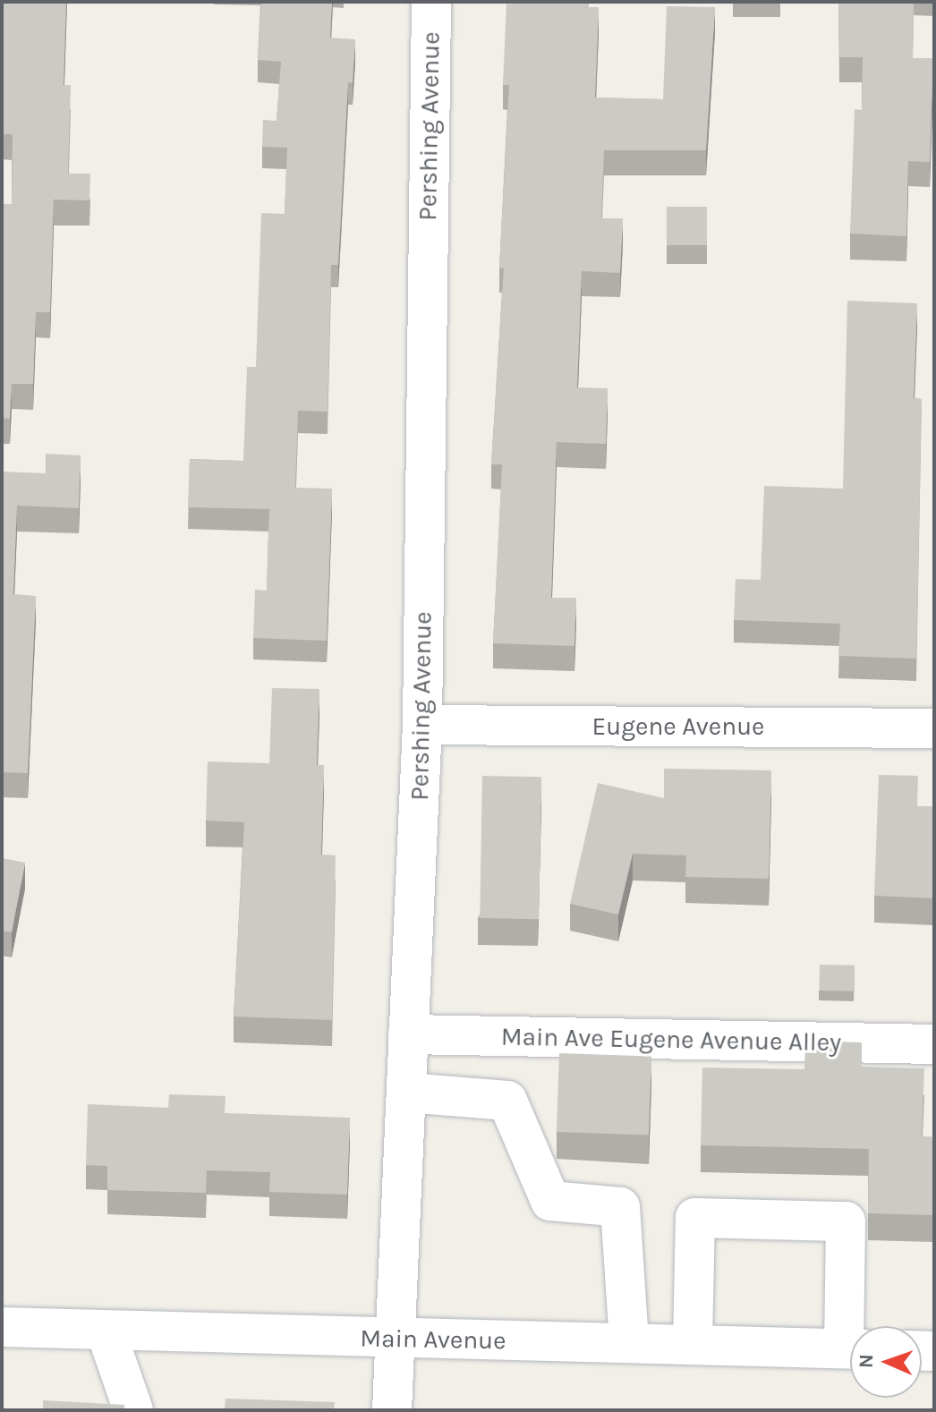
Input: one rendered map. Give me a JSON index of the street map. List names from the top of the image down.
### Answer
{
  "streets": {
    "street": [
      "Pershing Avenue",
      "Eugene Avenue",
      "Main Ave Eugene Avenue Alley",
      "Main Avenue"
    ]
  },
  "crossings": [
    ["Pershing Avenue", "Eugene Avenue"],
    ["Pershing Avenue", "Main Ave Eugene Avenue Alley"],
    ["Pershing Avenue", "Main Avenue"]
  ],
  "north": "left"
}
